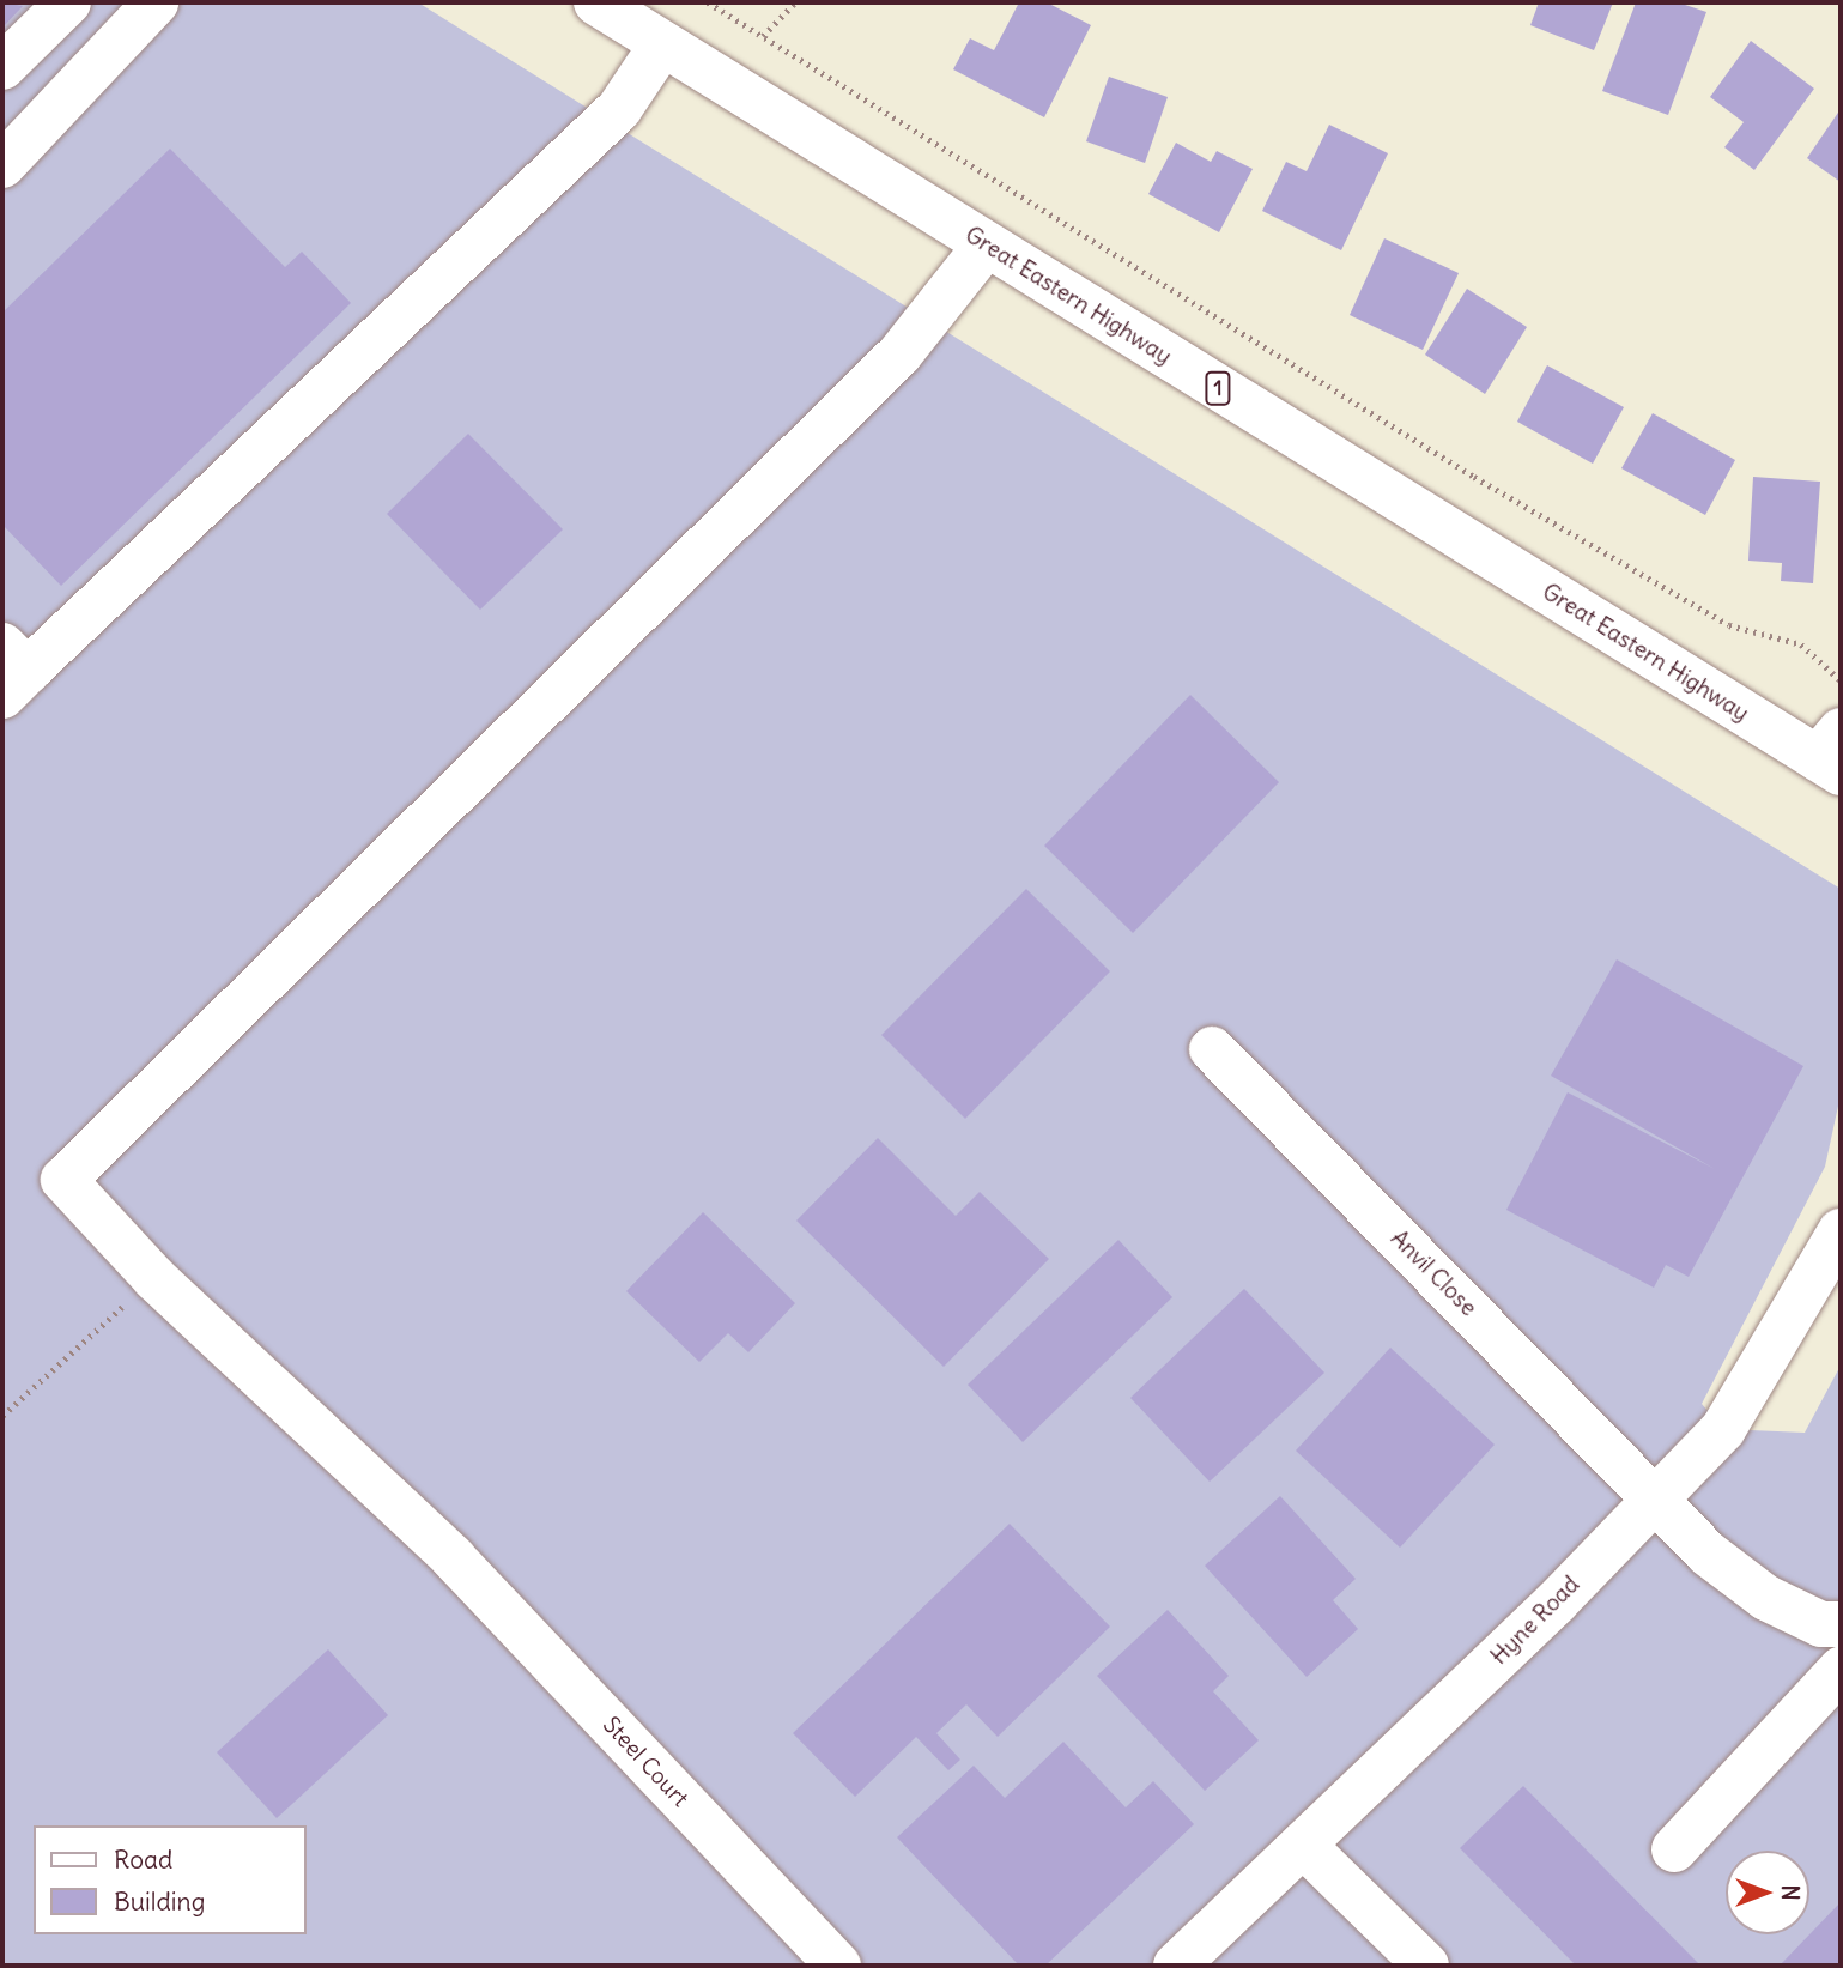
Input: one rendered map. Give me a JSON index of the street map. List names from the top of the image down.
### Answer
{
  "streets": {
    "main road": [
      "Great Eastern Highway",
      "1",
      "Anvil Close",
      "Hyne Road",
      "Steel Court"
    ]
  },
  "crossings": [
    ["Great Eastern Highway", "Steel Court"],
    ["Anvil Close", "Hyne Road"]
  ],
  "legend": ["Road", "Building"],
  "north": "right"
}
